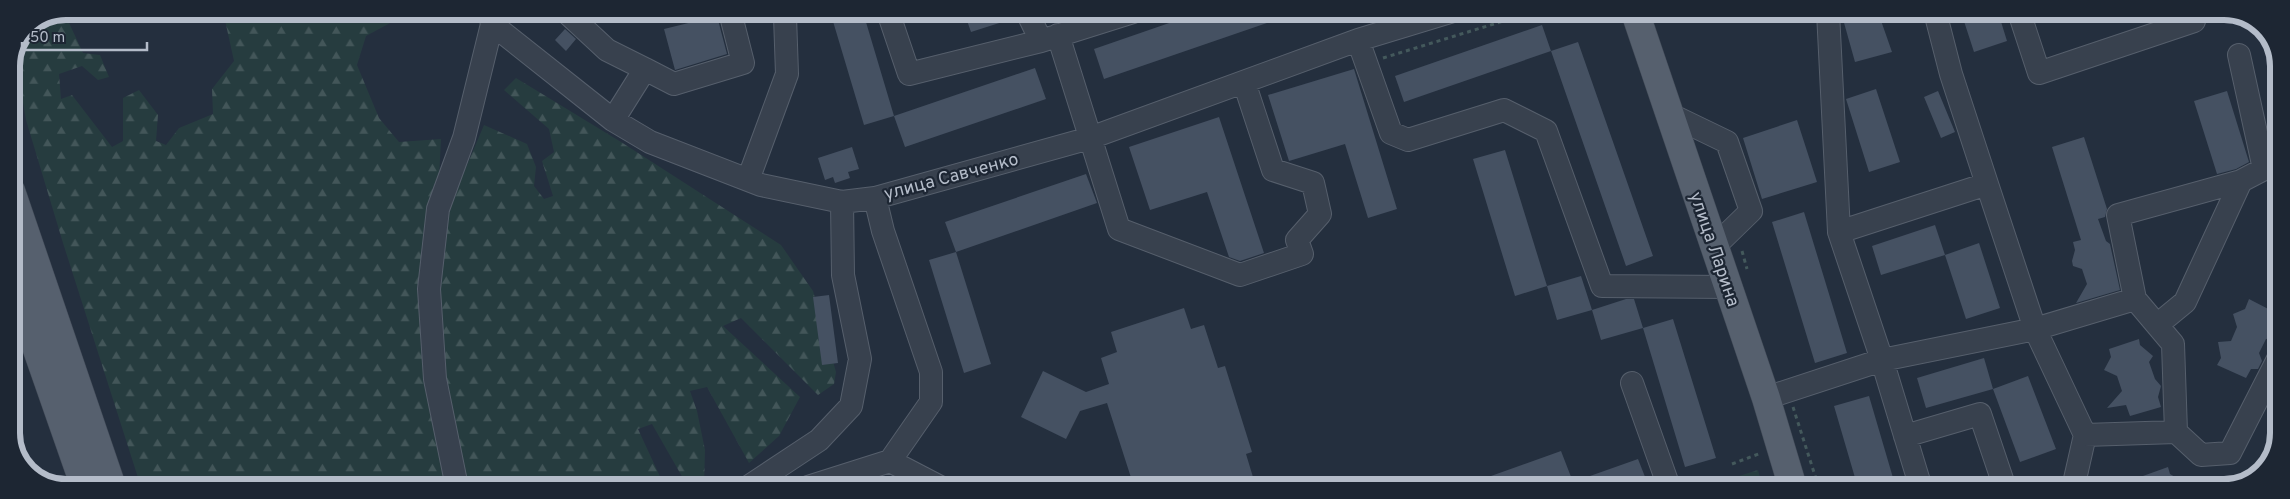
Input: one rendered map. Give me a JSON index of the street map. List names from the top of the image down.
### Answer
{
  "streets": {
    "main road": ["улица Ларина"],
    "street": ["улица Савченко"]
  },
  "scale_bar": "50 m"
}
